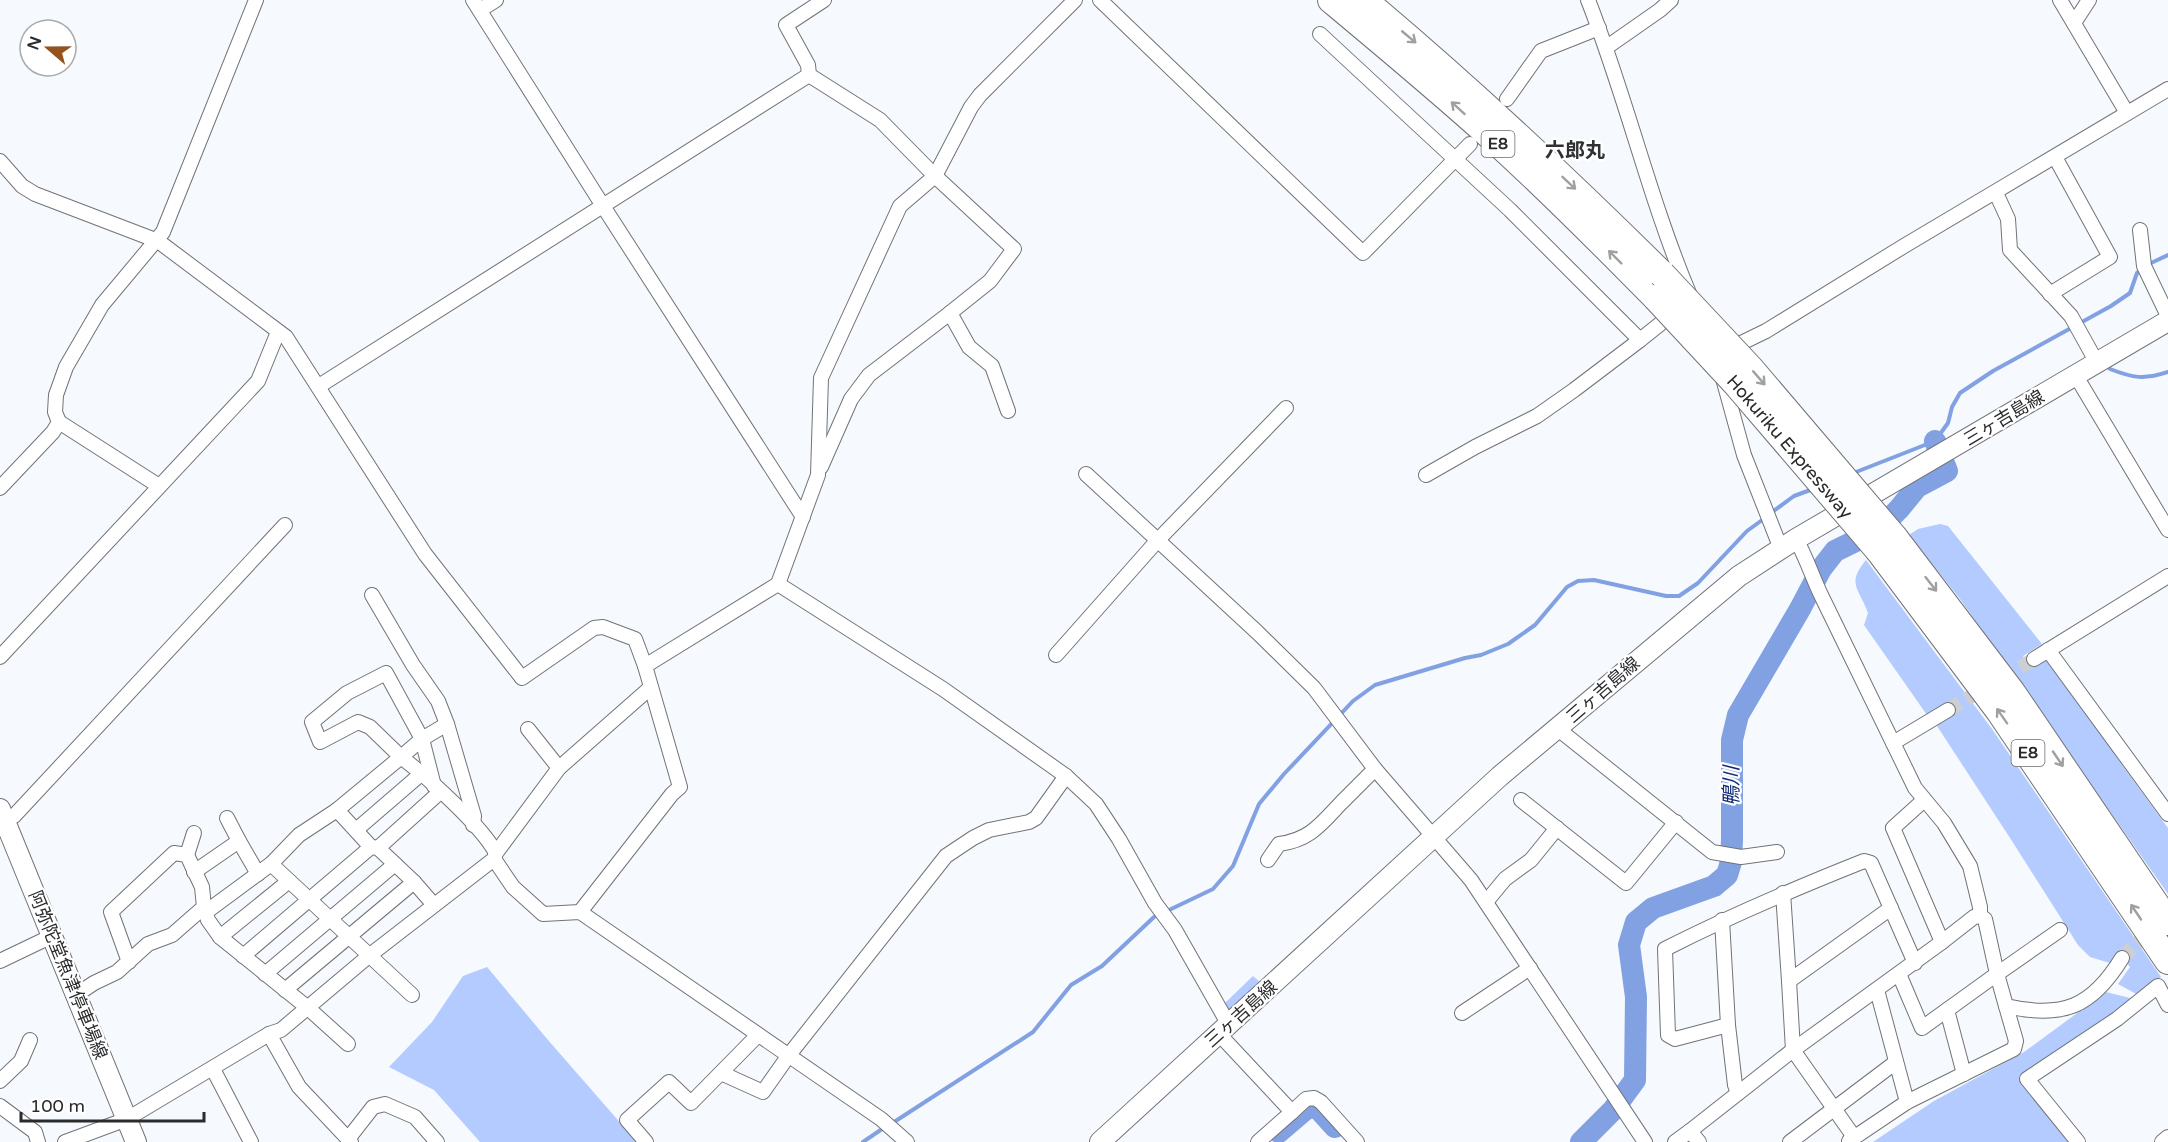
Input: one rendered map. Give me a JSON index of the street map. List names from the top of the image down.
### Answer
{
  "streets": {
    "highway": ["E8", "Hokuriku Expressway"],
    "main road": ["三ヶ吉島線", "阿弥陀堂魚津停車場線"]
  },
  "districts": ["六郎丸"],
  "water": ["鴨川"],
  "scale_bar": "100 m",
  "north": "left"
}
